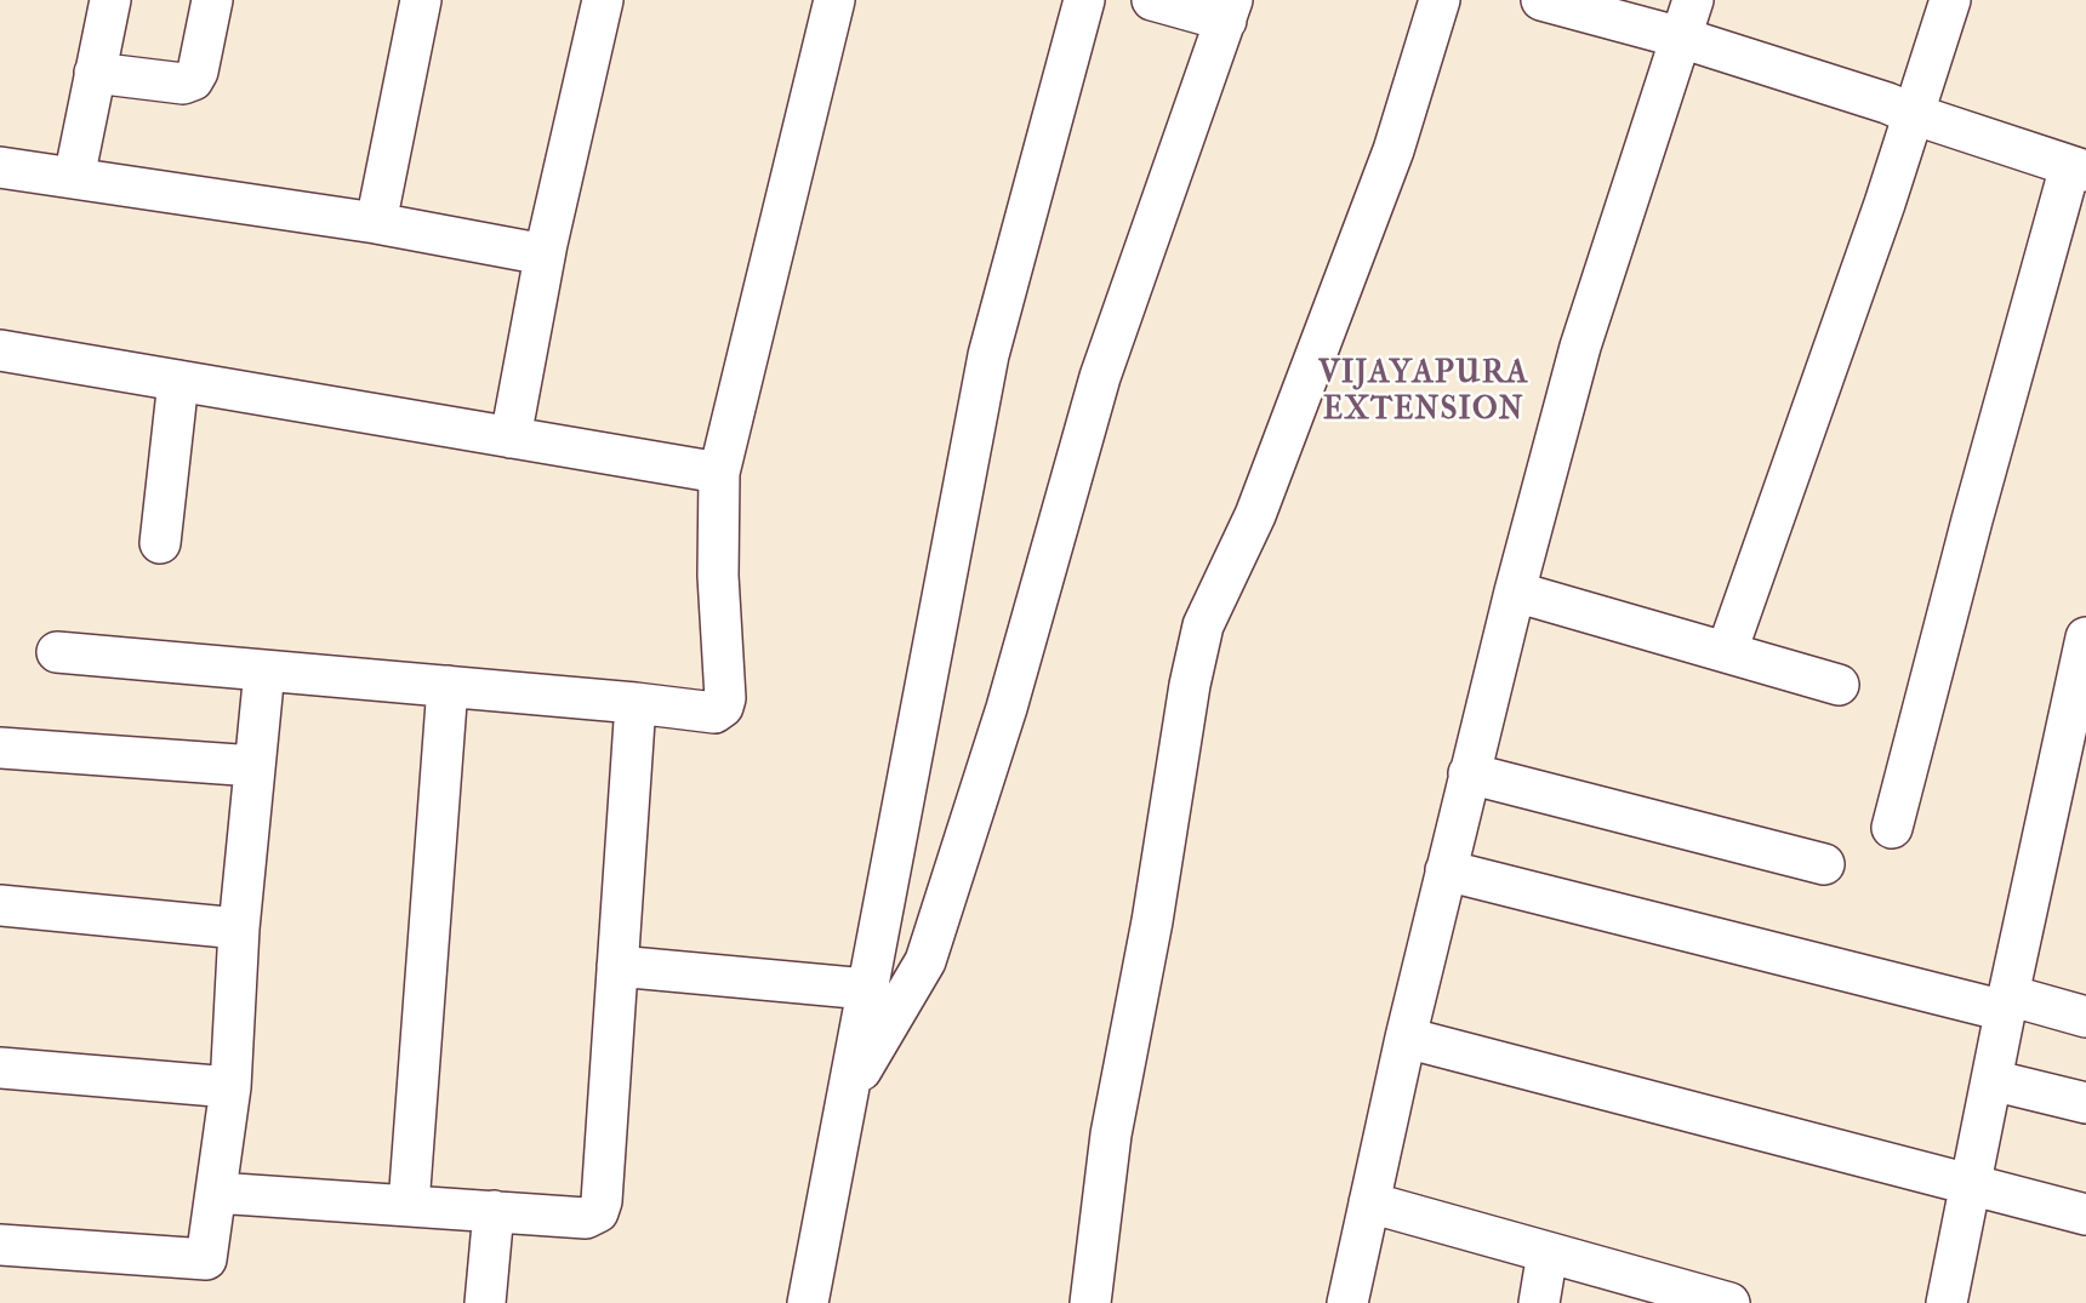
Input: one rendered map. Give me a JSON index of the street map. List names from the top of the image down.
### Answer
{
  "districts": ["VIJAYAPURA EXTENSION"]
}
